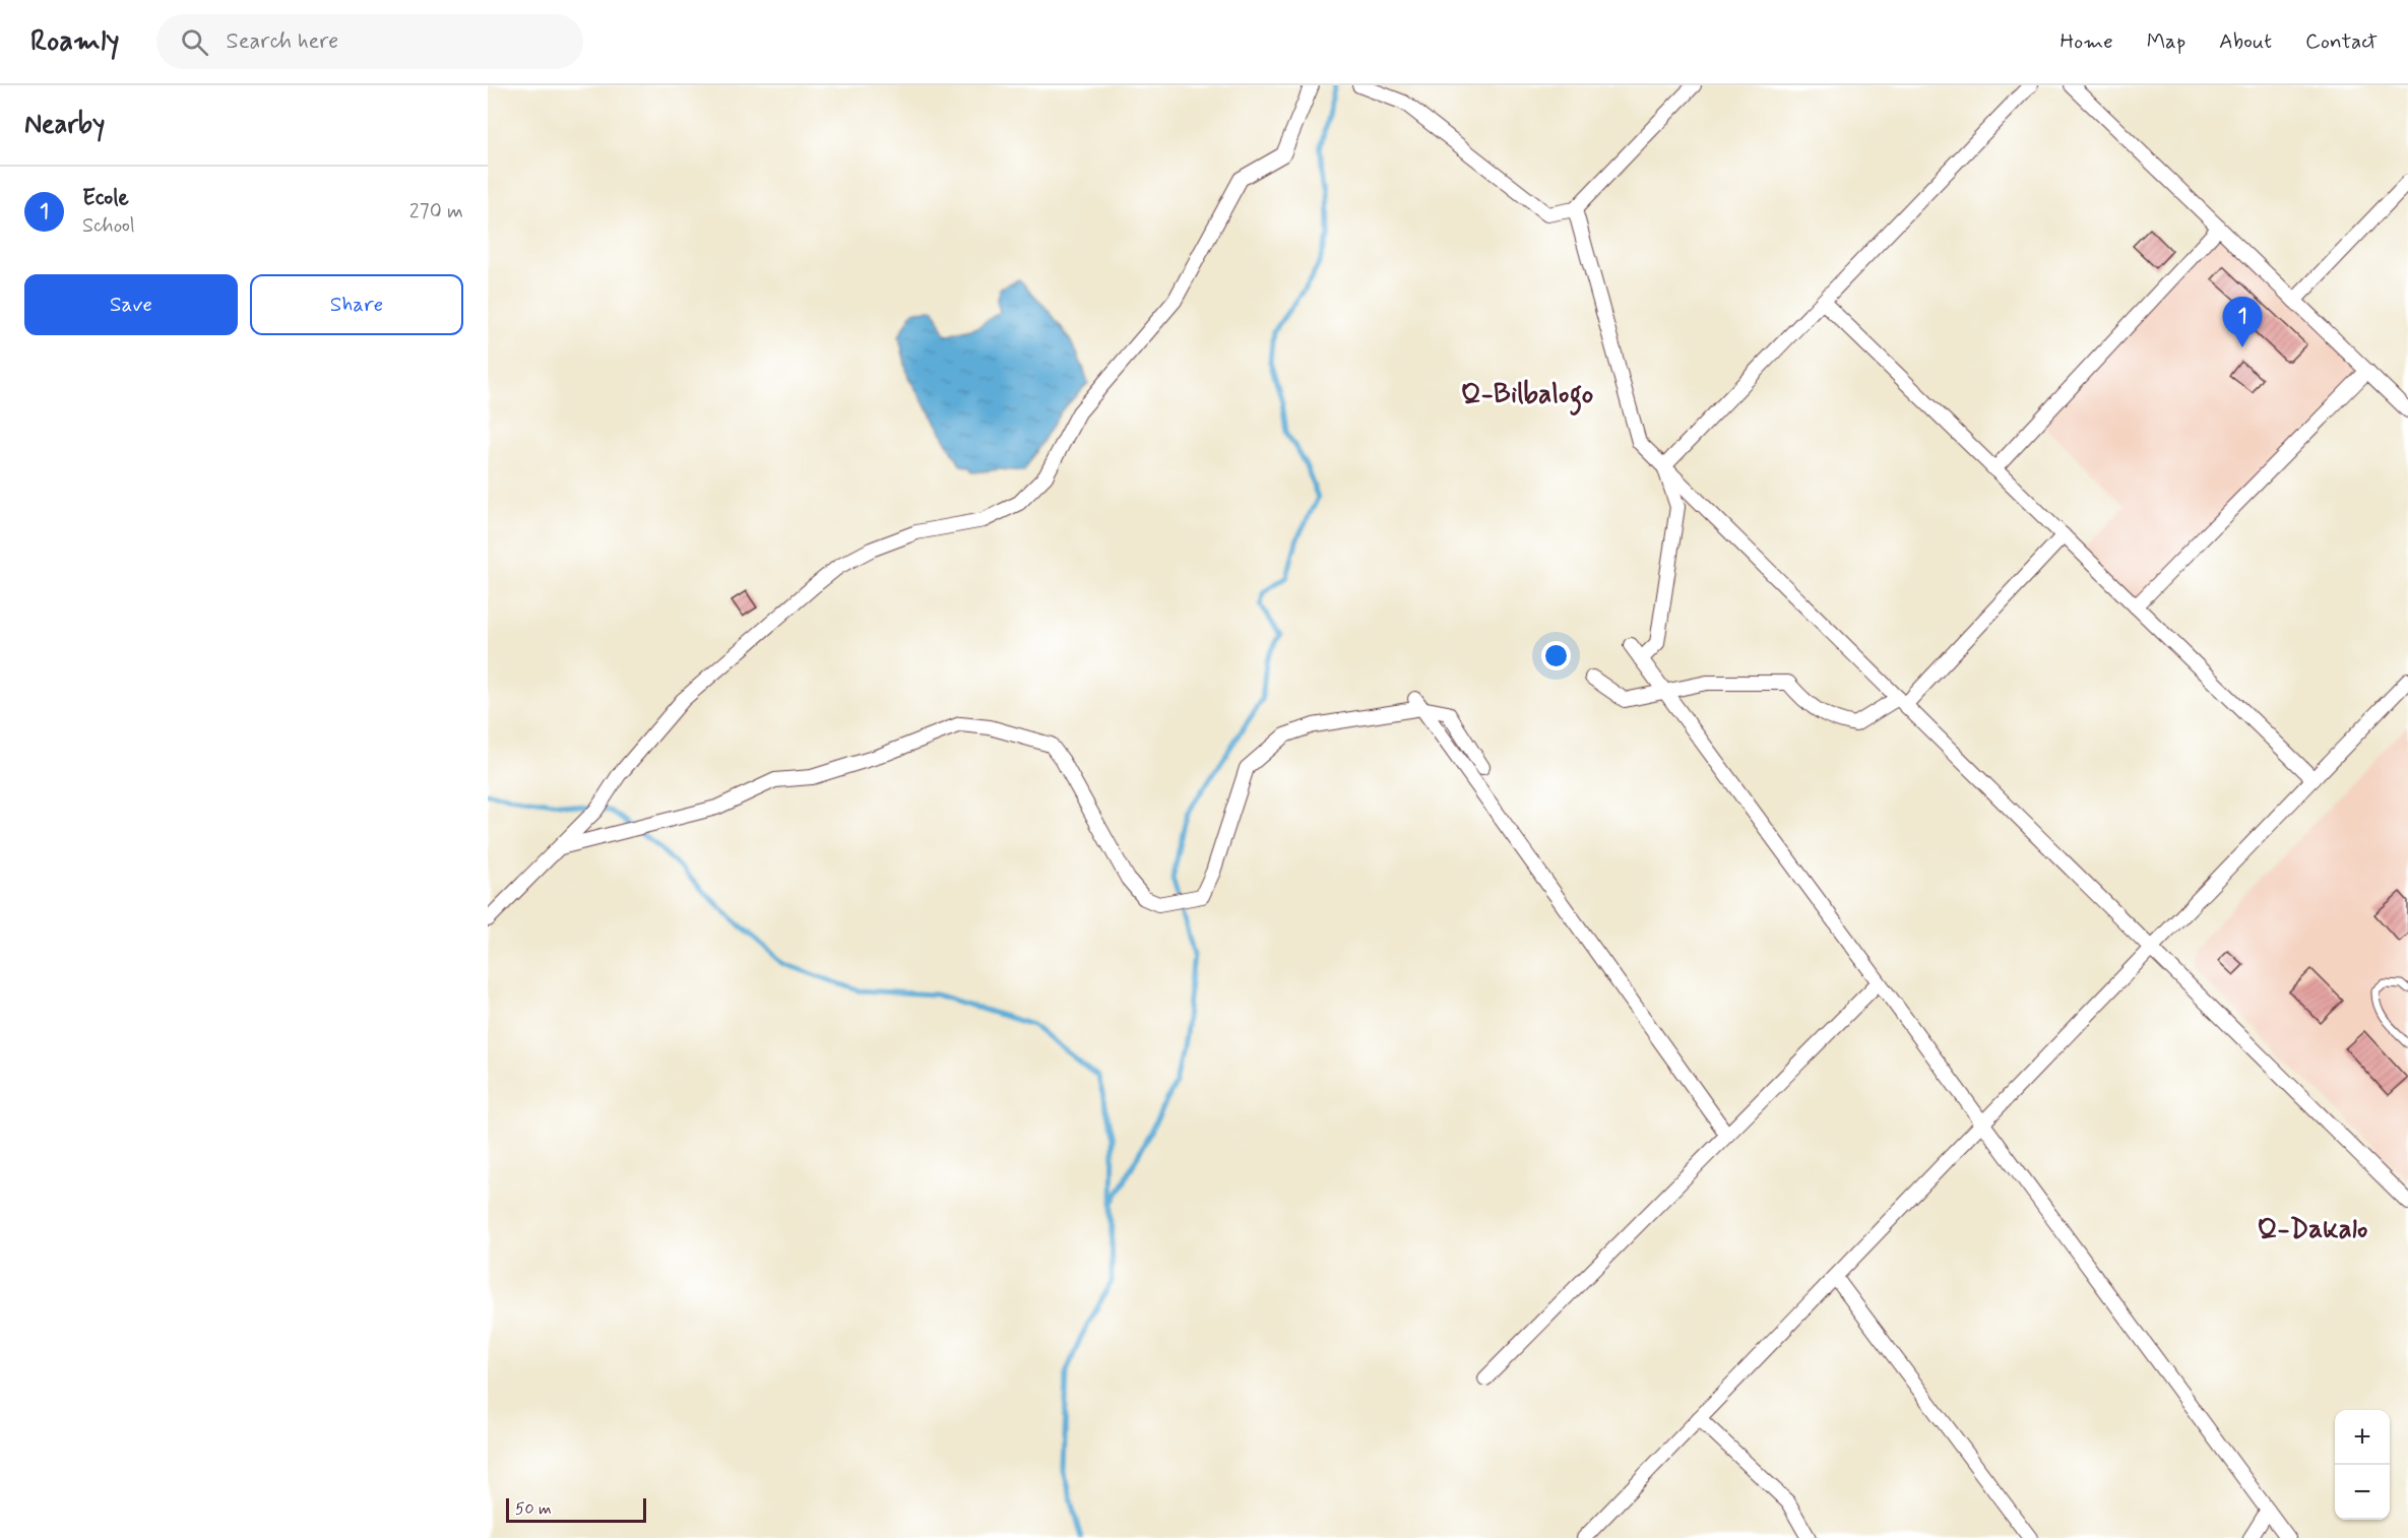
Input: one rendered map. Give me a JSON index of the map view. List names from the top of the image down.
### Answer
{
  "districts": ["Q-Bilbalogo", "Q-Dakalo"],
  "scale_bar": "50 m",
  "page": {
    "header": "Roamly",
    "search": "Search here",
    "nav": [
      "Home",
      "Map",
      "About",
      "Contact"
    ],
    "heading": "Nearby",
    "list": [
      {
        "mark": "1",
        "name": "Ecole",
        "note": "School",
        "value": "270 m"
      }
    ],
    "buttons": ["Save", "Share"],
    "pins": "1",
    "map_buttons": ["+", "−"],
    "scale": "50 m"
  }
}
